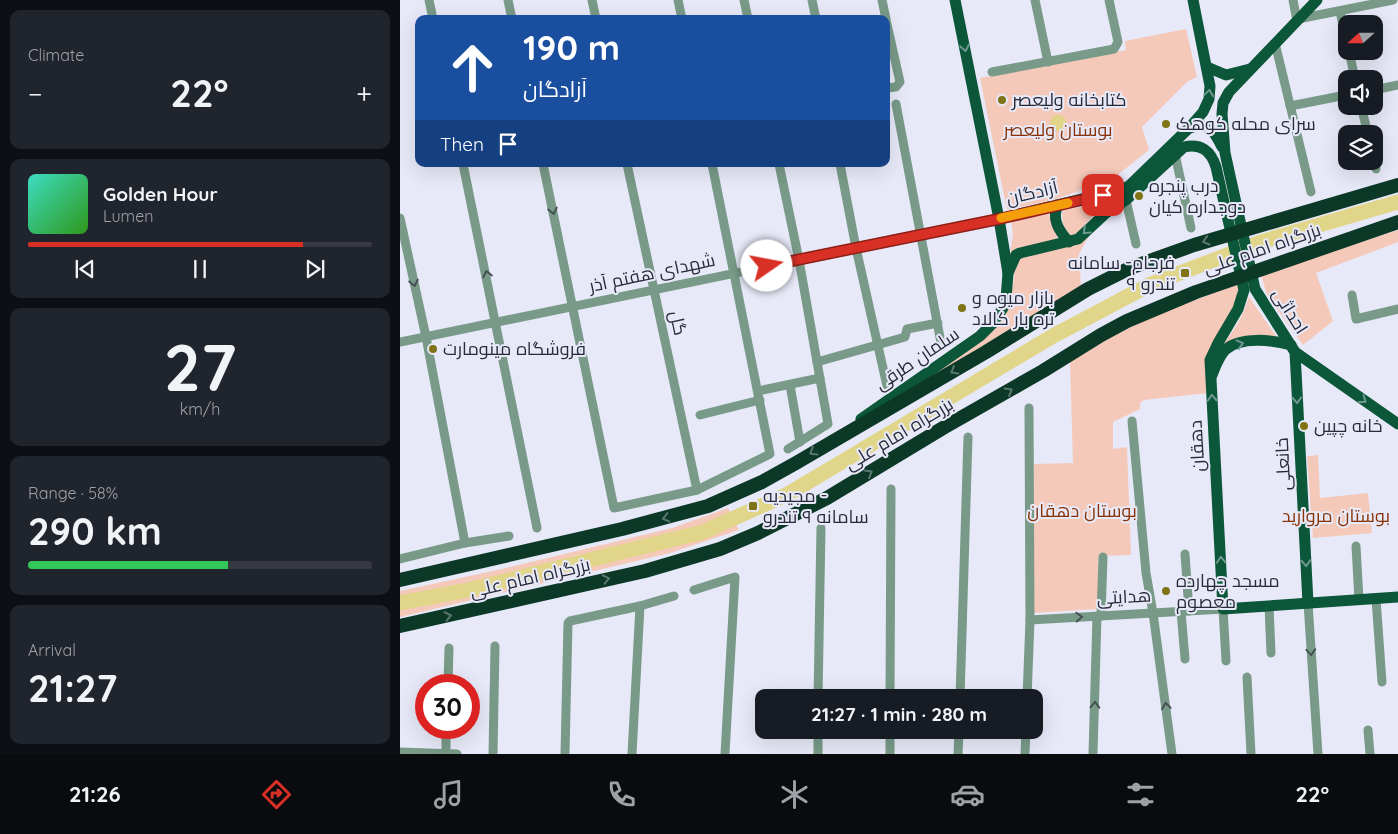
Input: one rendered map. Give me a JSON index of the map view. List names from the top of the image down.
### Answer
{
  "streets": {
    "highway": ["بزرگراه امام علی"],
    "main road": [
      "آزادگان",
      "احداثی",
      "سلمان طرقی",
      "دهقان",
      "خانعلی",
      "هدایتی"
    ],
    "street": ["شهدای هفتم آذر", "گل"]
  },
  "crossings": [
    ["آزادگان", "شهدای هفتم آذر"],
    ["بزرگراه امام علی", "سلمان طرقی"],
    ["شهدای هفتم آذر", "گل"],
    ["احداثی", "دهقان"],
    ["احداثی", "خانعلی"],
    ["دهقان", "هدایتی"],
    ["خانعلی", "هدایتی"]
  ],
  "one_way": ["دهقان", "خانعلی"],
  "parks": ["بوستان ولیعصر", "بوستان دهقان", "بوستان مروارید"],
  "places": {
    "other": [
      "کتابخانه ولیعصر",
      "سرای محله کوهک",
      "درب پنجره دوجداره کیان",
      "بازار میوه و تره بار کالاد",
      "فروشگاه مینومارت",
      "خانه چپین",
      "مسجد چهارده معصوم"
    ],
    "transit": ["فرجام- سامانه ۹ تندرو", "مجیدیه - سامانه ۹ تندرو"]
  },
  "north": "left",
  "page": {
    "tile": [
      "Climate",
      ["27", "km/h"],
      ["Range · 58%", "290 km"],
      ["Arrival", "21:27"]
    ],
    "turn": ["190 m", "آزادگان"],
    "heat": ["−", "22°", "+"],
    "then": "Then",
    "song": ["Golden Hour", "Lumen"],
    "limit": "30",
    "trip": "21:27 · 1 min · 280 m",
    "tabs": ["21:26", "22°"]
  }
}
